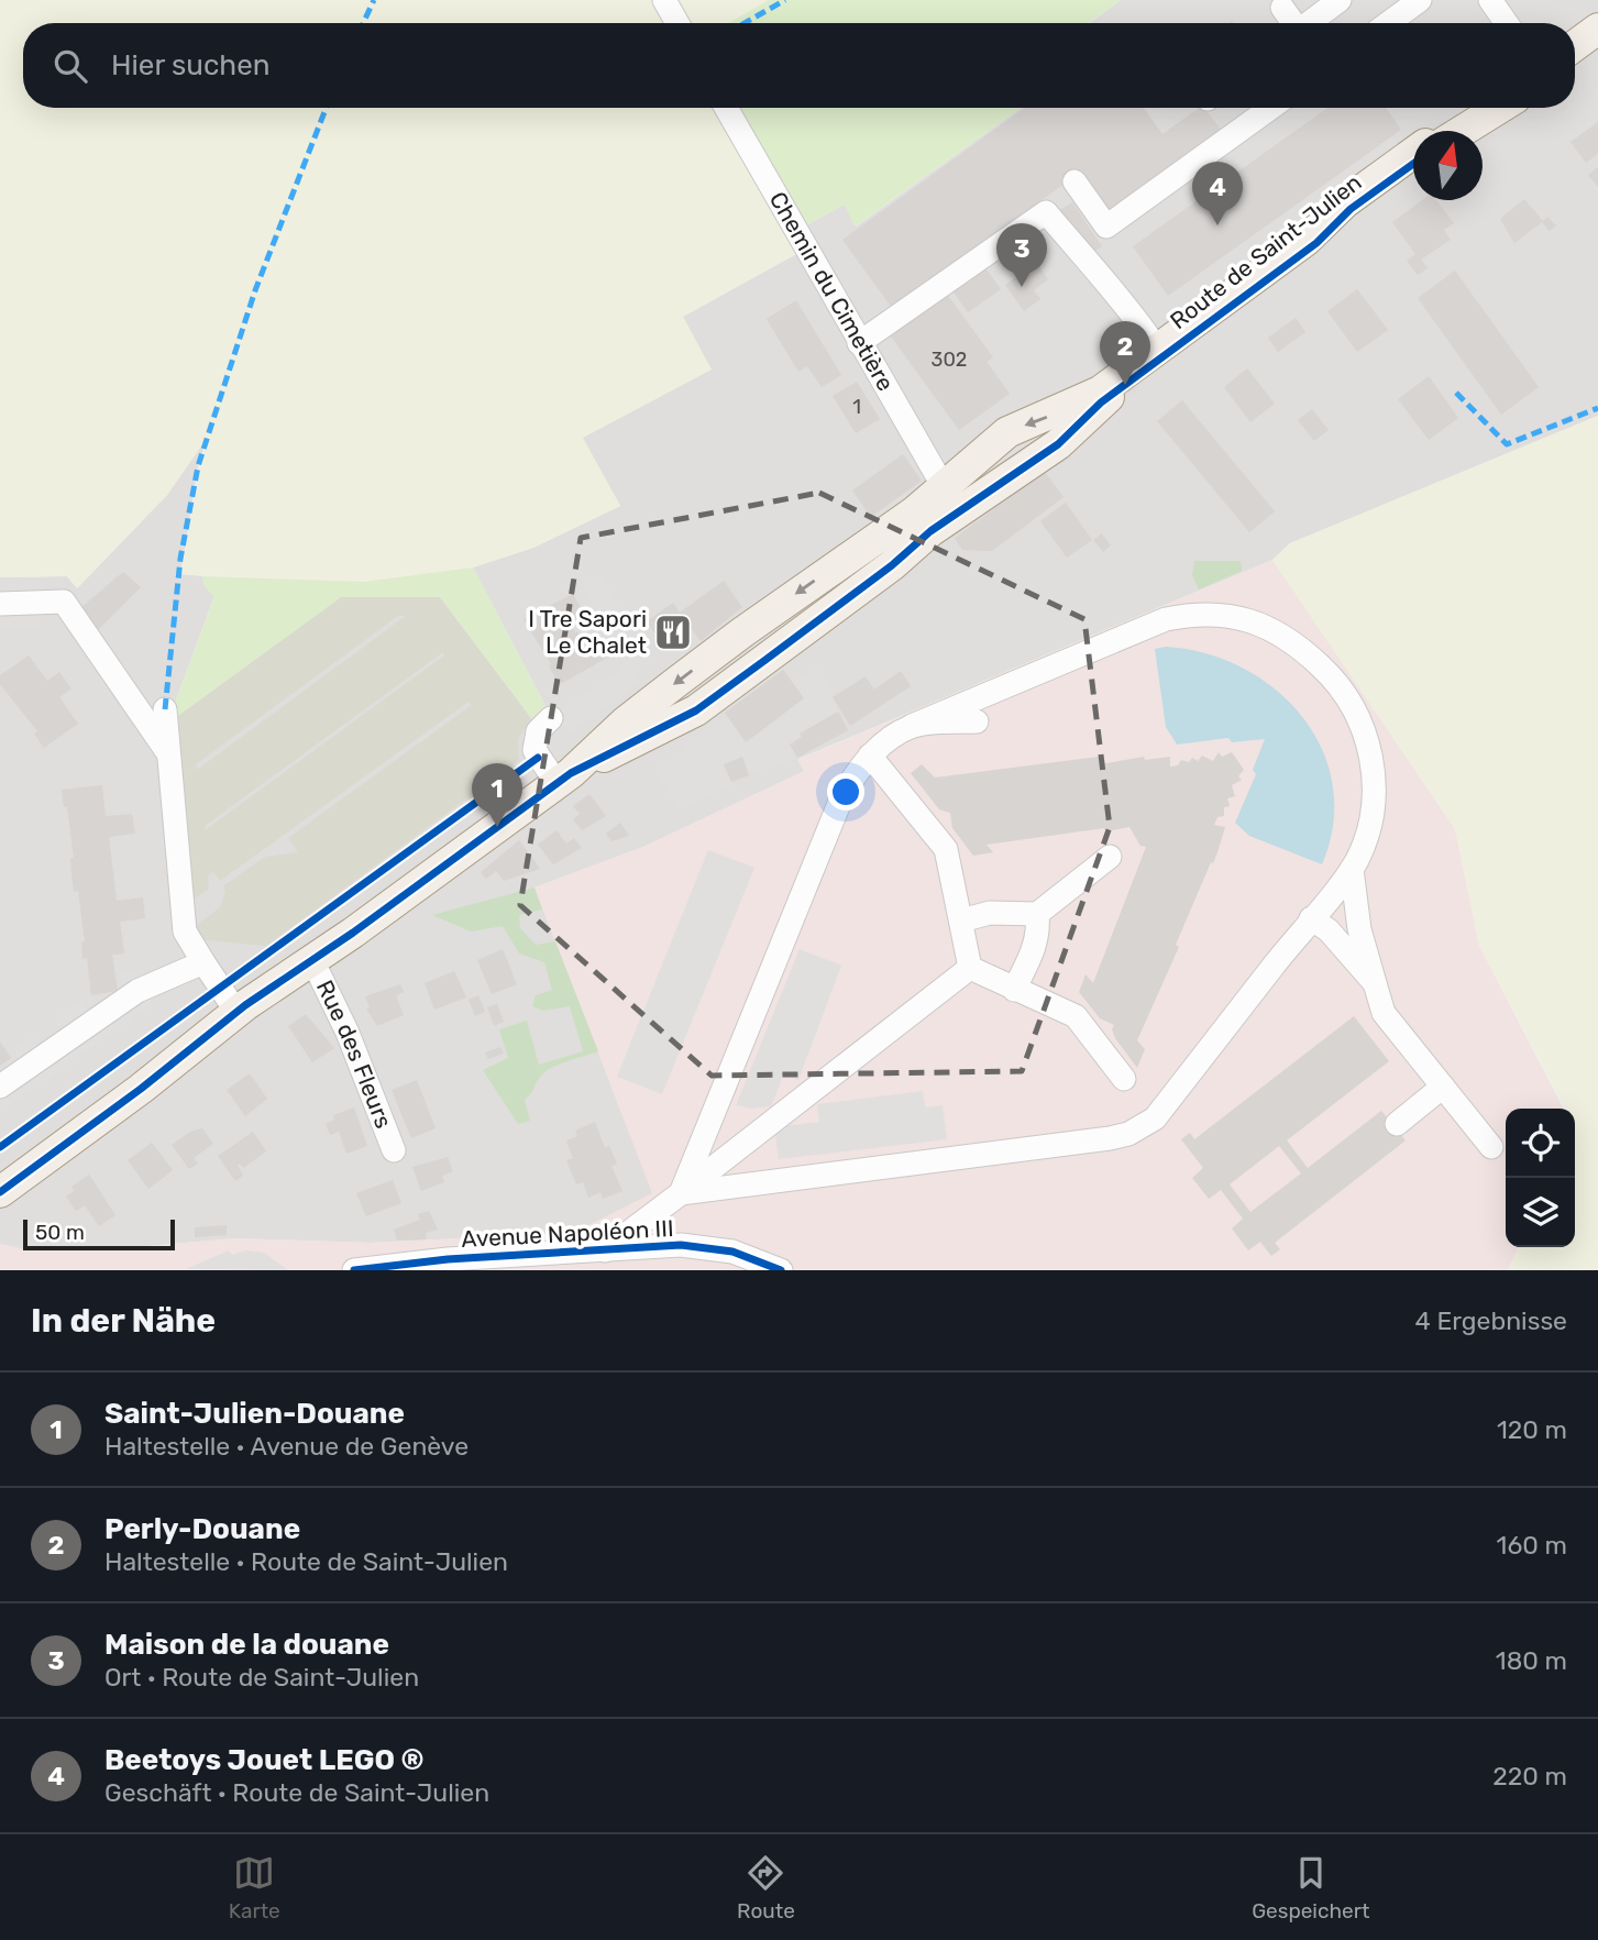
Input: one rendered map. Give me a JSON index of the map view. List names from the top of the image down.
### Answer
{
  "streets": {
    "main road": ["Route de Saint-Julien"],
    "street": ["Chemin du Cimetière", "Rue des Fleurs", "Avenue Napoléon III"]
  },
  "crossings": [
    ["Route de Saint-Julien", "Chemin du Cimetière"]
  ],
  "places": {
    "restaurant": ["I Tre Sapori Le Chalet"]
  },
  "house_numbers": ["302", "1"],
  "scale_bar": "50 m",
  "north": "top",
  "page": {
    "search": "Hier suchen",
    "pins": [
      "4",
      "3",
      "2",
      "1"
    ],
    "scale": "50 m",
    "heading": ["In der Nähe", "4 Ergebnisse"],
    "list": [
      {
        "mark": "1",
        "name": "Saint-Julien-Douane",
        "note": "Haltestelle · Avenue de Genève",
        "value": "120 m"
      },
      {
        "mark": "2",
        "name": "Perly-Douane",
        "note": "Haltestelle · Route de Saint-Julien",
        "value": "160 m"
      },
      {
        "mark": "3",
        "name": "Maison de la douane",
        "note": "Ort · Route de Saint-Julien",
        "value": "180 m"
      },
      {
        "mark": "4",
        "name": "Beetoys Jouet LEGO ®",
        "note": "Geschäft · Route de Saint-Julien",
        "value": "220 m"
      }
    ],
    "nav": ["Karte", "Route", "Gespeichert"]
  }
}
